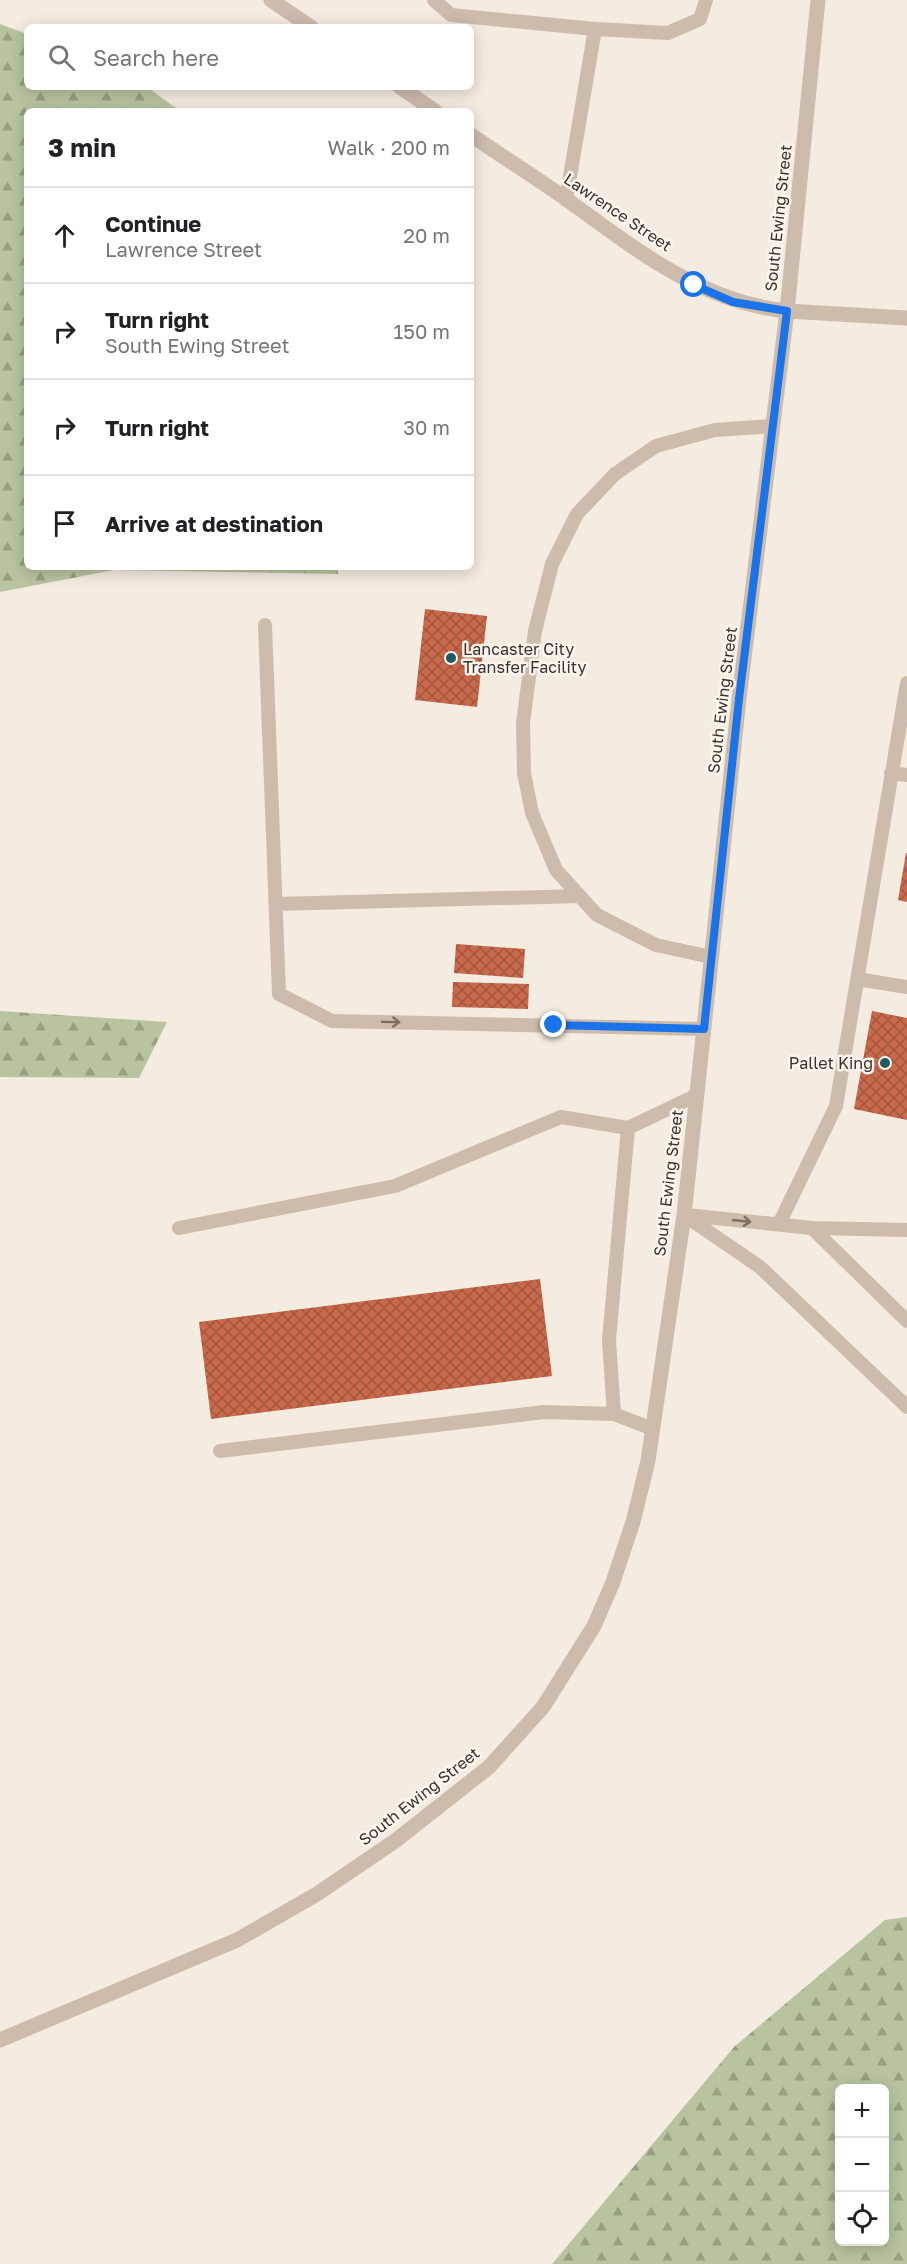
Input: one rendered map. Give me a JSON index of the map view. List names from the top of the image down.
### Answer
{
  "streets": {
    "street": ["Lawrence Street", "South Ewing Street"]
  },
  "crossings": [
    ["Lawrence Street", "South Ewing Street"]
  ],
  "places": ["Lancaster City Transfer Facility", "Pallet King"],
  "page": {
    "search": "Search here",
    "heading": ["3 min", "Walk · 200 m"],
    "list": [
      ["Continue", "Lawrence Street", "20 m"],
      ["Turn right", "South Ewing Street", "150 m"],
      ["Turn right", "30 m"],
      "Arrive at destination"
    ],
    "map_buttons": ["+", "−"]
  }
}
